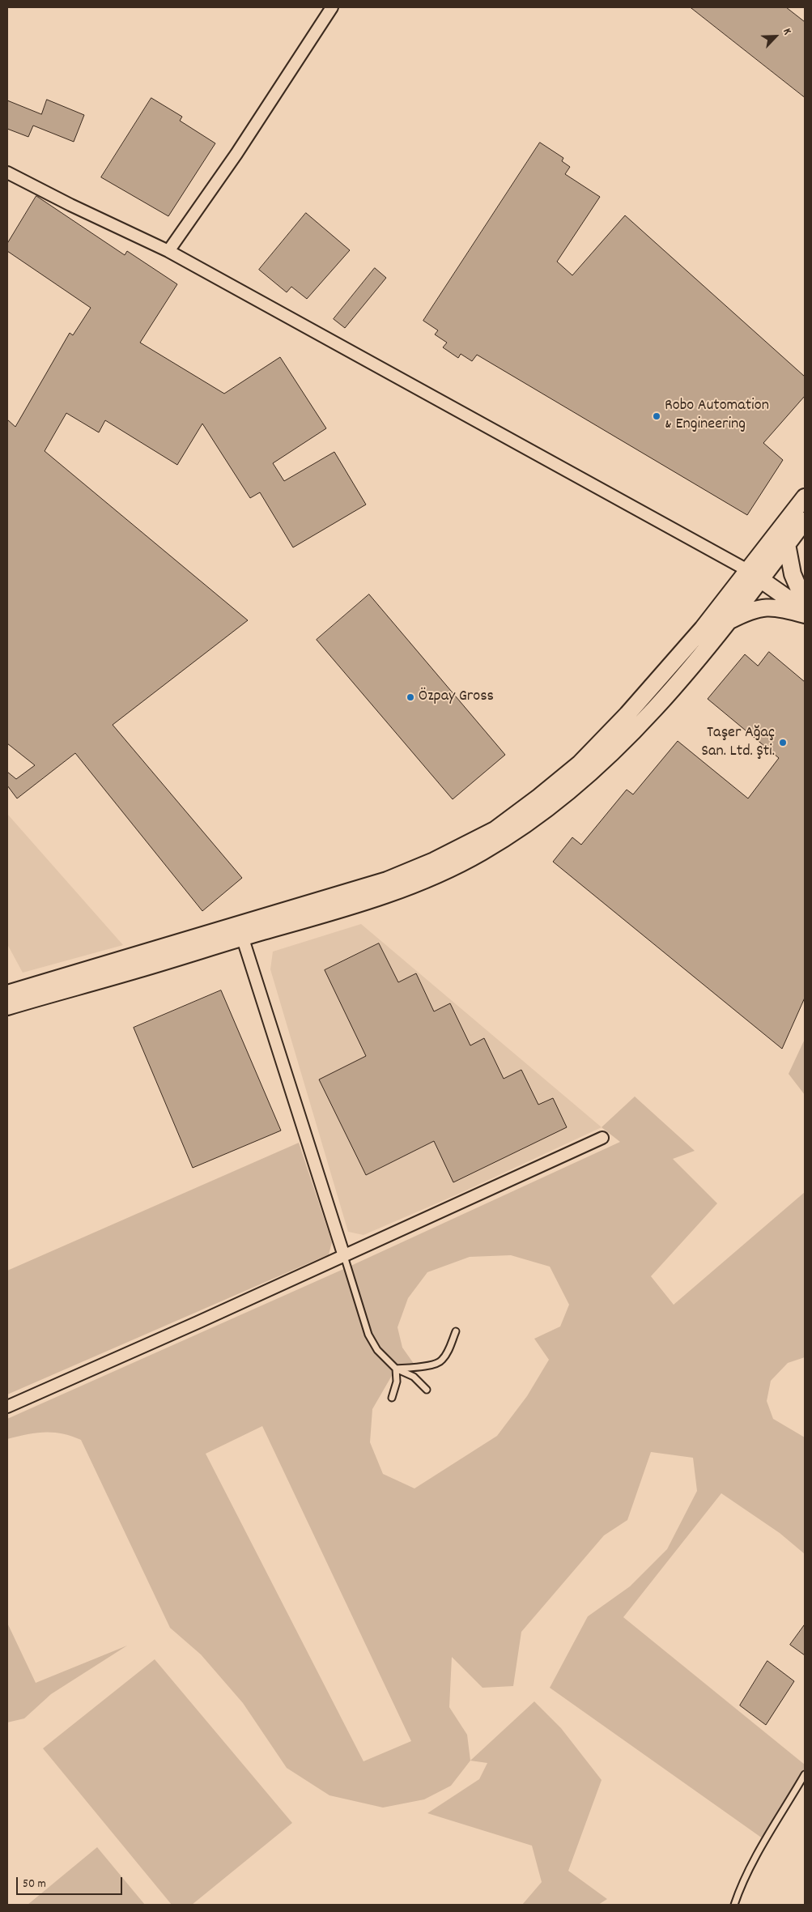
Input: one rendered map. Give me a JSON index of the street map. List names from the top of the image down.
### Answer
{
  "places": ["Robo Automation & Engineering", "Özpay Gross", "Taşer Ağaç San. Ltd. Şti."],
  "scale_bar": "50 m",
  "north": "top right"
}
